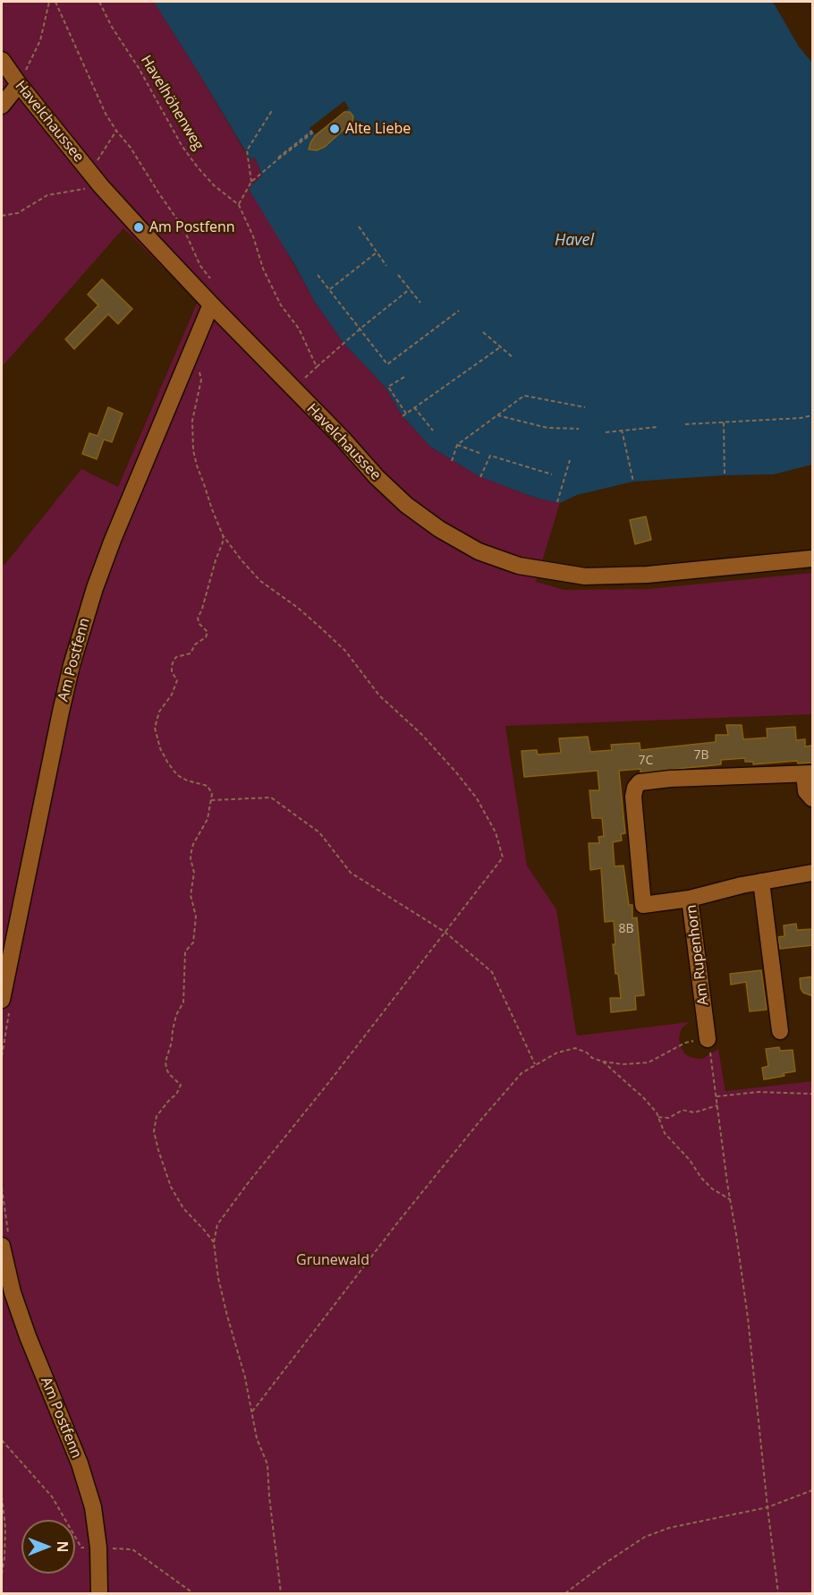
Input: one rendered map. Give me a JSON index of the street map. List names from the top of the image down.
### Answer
{
  "streets": {
    "street": ["Havelchaussee", "Am Postfenn", "Am Rupenhorn"],
    "path": ["Havelhöhenweg"]
  },
  "crossings": [
    ["Havelchaussee", "Am Postfenn"]
  ],
  "water": ["Havel"],
  "parks": ["Grunewald"],
  "places": ["Alte Liebe", "Am Postfenn"],
  "house_numbers": ["7B", "7C", "8B"],
  "north": "right"
}
